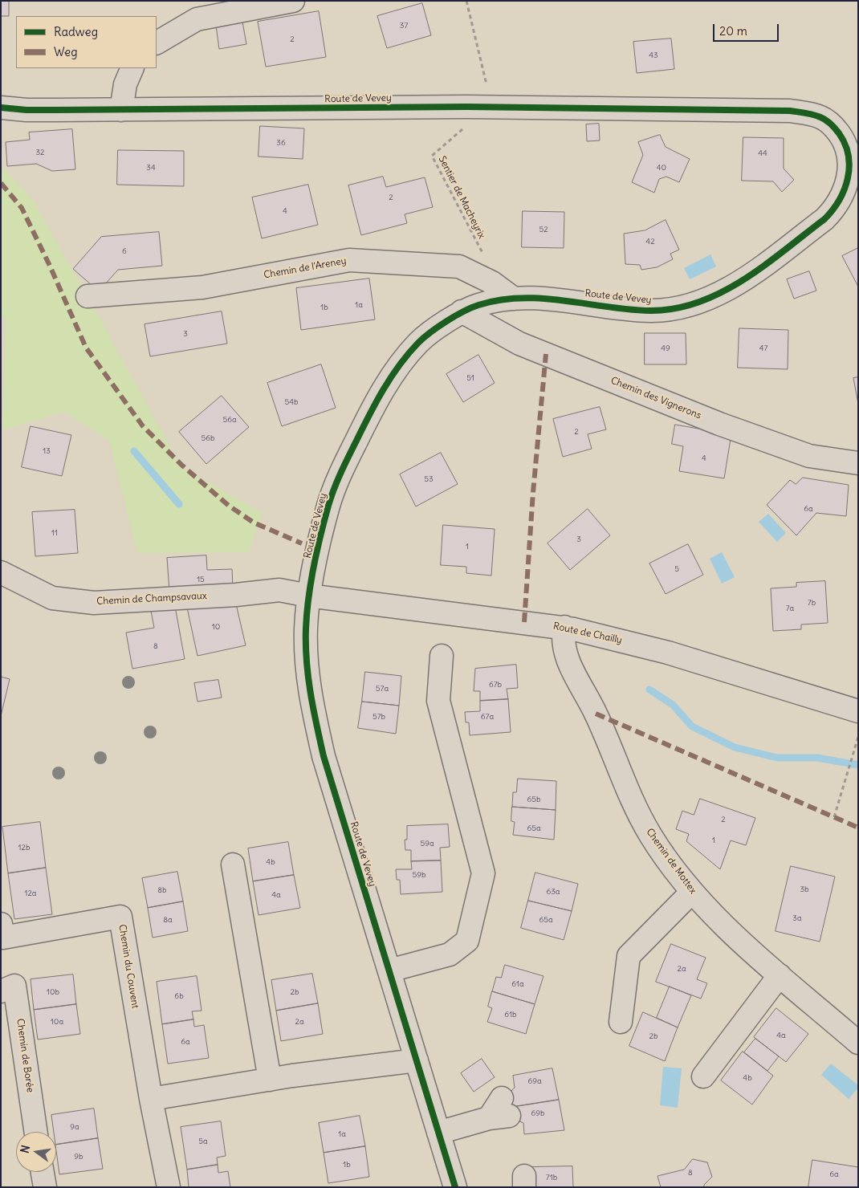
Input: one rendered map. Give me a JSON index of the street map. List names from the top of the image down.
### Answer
{
  "streets": {
    "street": [
      "Route de Vevey",
      "Chemin de l'Areney",
      "Chemin des Vignerons",
      "Chemin de Champsavaux",
      "Route de Chailly",
      "Chemin de Mottex",
      "Chemin du Couvent",
      "Chemin de Borée"
    ],
    "path": ["Sentier de Macheyrix"]
  },
  "crossings": [
    ["Route de Vevey", "Chemin de l'Areney"],
    ["Route de Vevey", "Chemin des Vignerons"],
    ["Route de Vevey", "Chemin de Champsavaux"],
    ["Route de Vevey", "Route de Chailly"],
    ["Chemin de Champsavaux", "Route de Chailly"],
    ["Route de Chailly", "Chemin de Mottex"]
  ],
  "house_numbers": [
    "37",
    "2",
    "43",
    "36",
    "32",
    "44",
    "34",
    "40",
    "2",
    "4",
    "52",
    "42",
    "6",
    "1a",
    "1b",
    "3",
    "49",
    "47",
    "51",
    "54b",
    "56a",
    "2",
    "56b",
    "13",
    "4",
    "53",
    "6a",
    "11",
    "3",
    "1",
    "5",
    "15",
    "7b",
    "7a",
    "10",
    "8",
    "67b",
    "57a",
    "57b",
    "67a",
    "65b",
    "2",
    "65a",
    "1",
    "59a",
    "12b",
    "4b",
    "59b",
    "3b",
    "8b",
    "63a",
    "12a",
    "4a",
    "3a",
    "8a",
    "65a",
    "2a",
    "61a",
    "10b",
    "2b",
    "6b",
    "61b",
    "10a",
    "2a",
    "4a",
    "2b",
    "6a",
    "4b",
    "69a",
    "69b",
    "9a",
    "1a",
    "5a",
    "9b",
    "1b",
    "8",
    "6a",
    "71b"
  ],
  "legend": ["Radweg", "Weg"],
  "scale_bar": "20 m",
  "north": "left"
}
